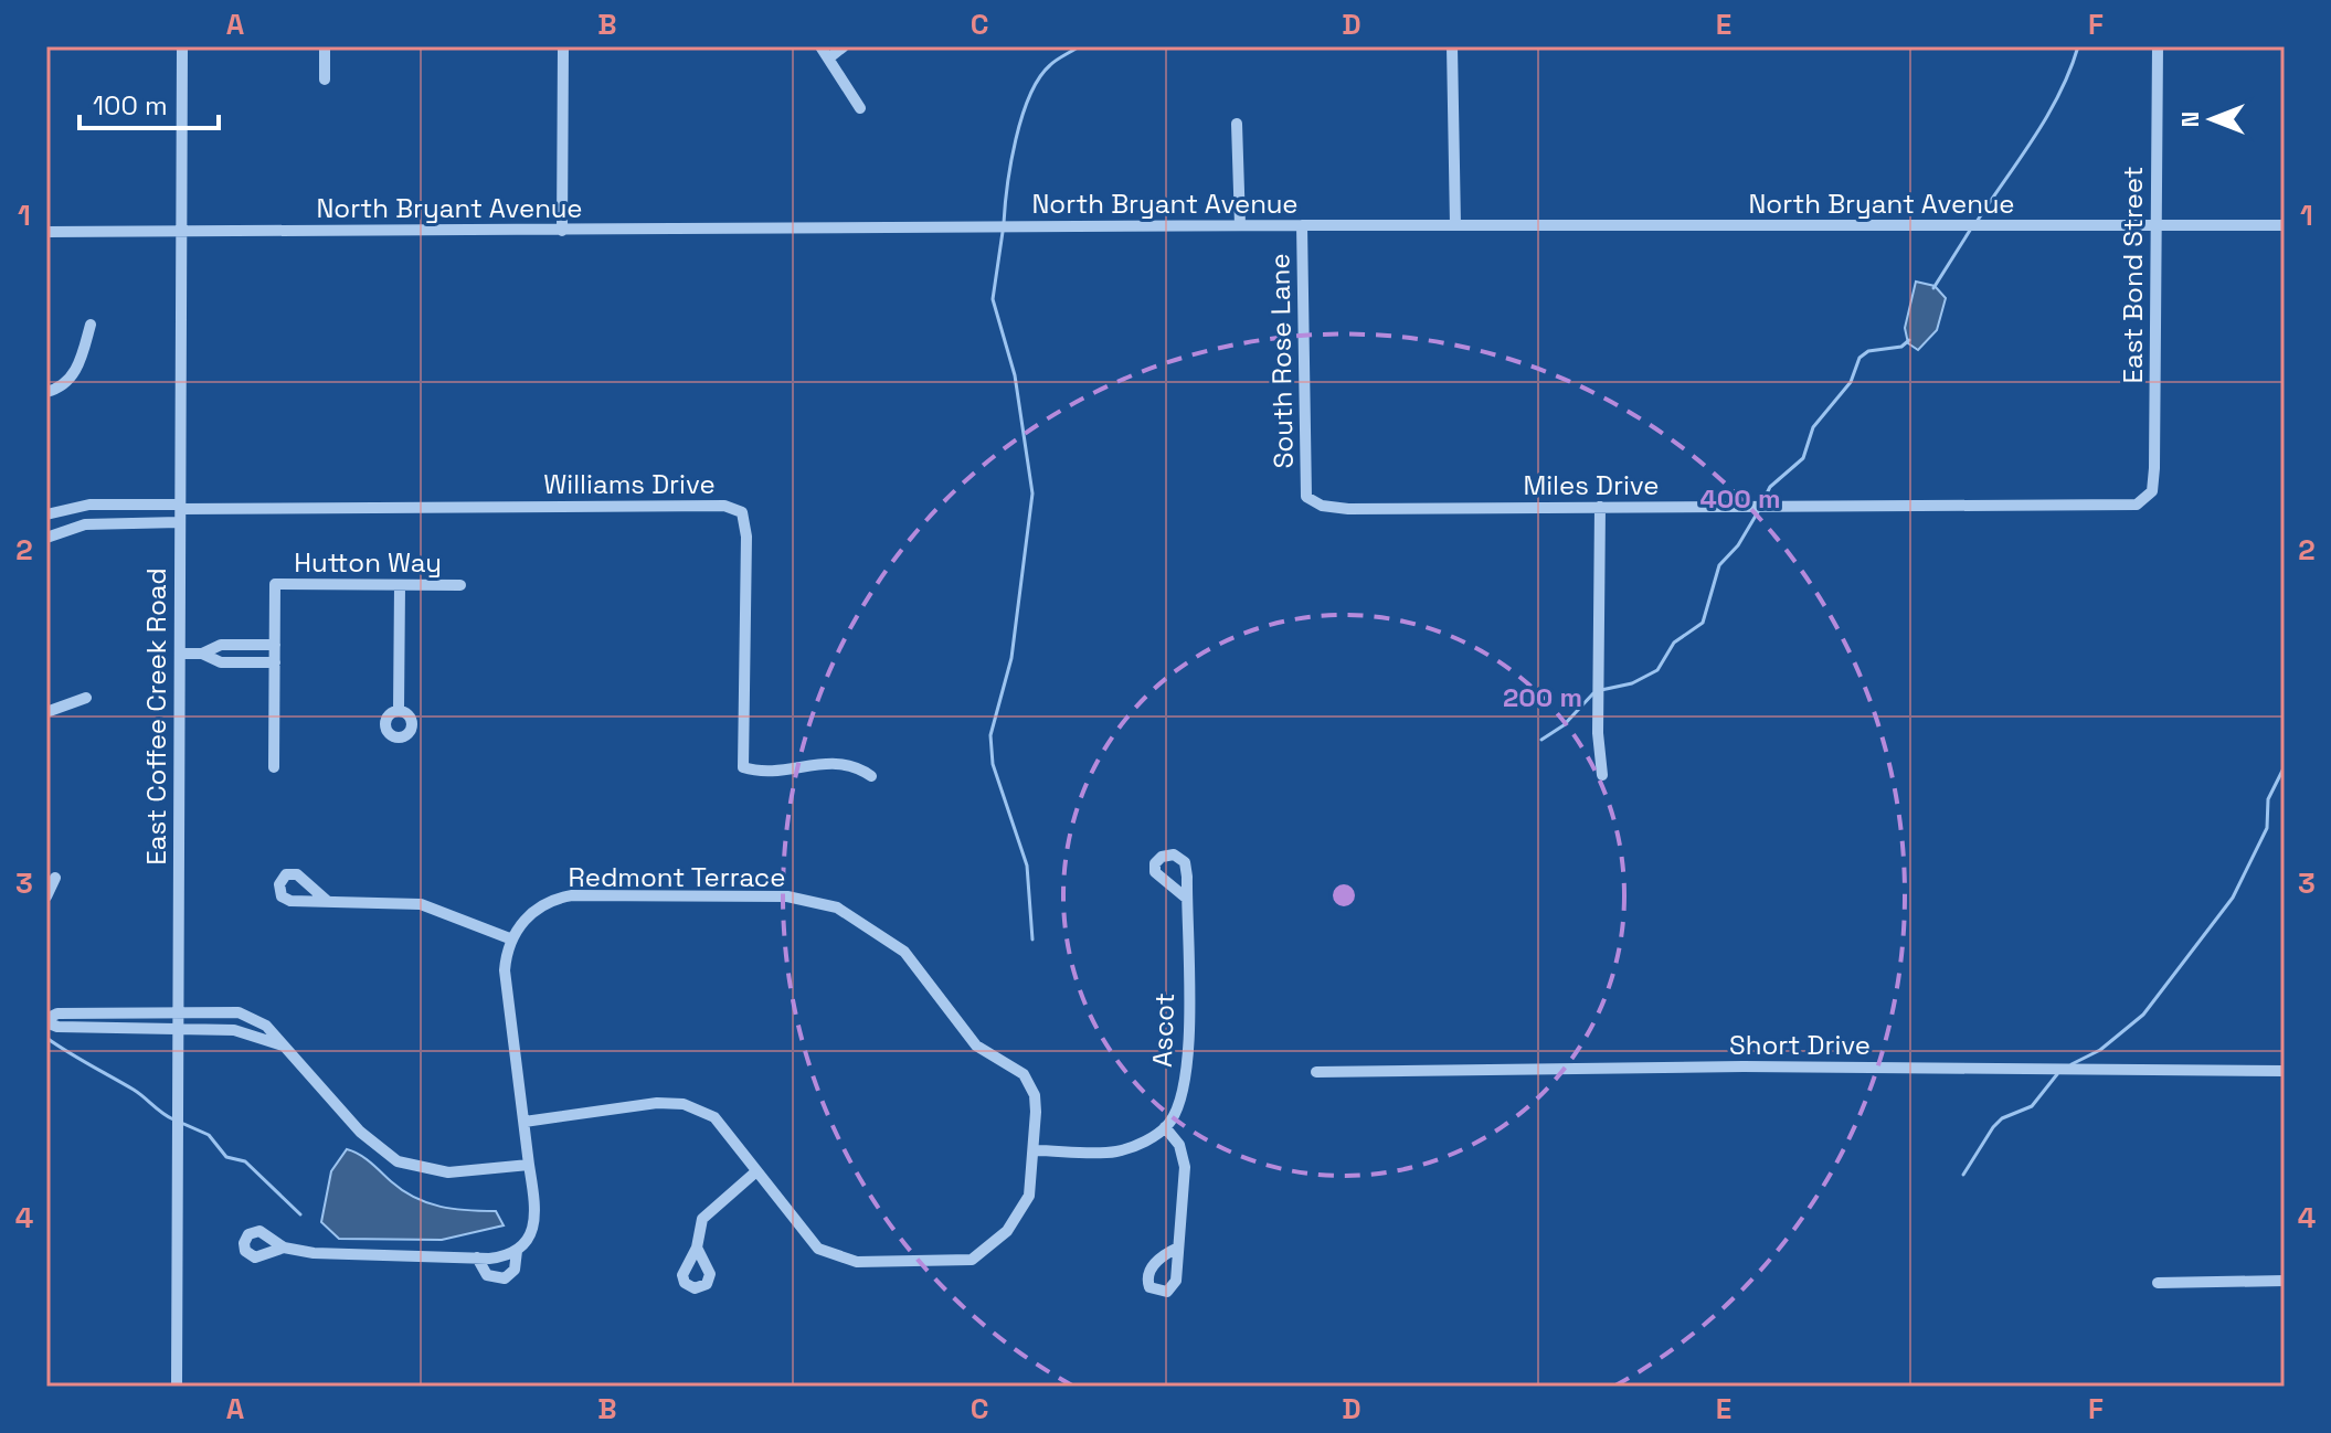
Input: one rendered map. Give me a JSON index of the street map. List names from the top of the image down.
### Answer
{
  "streets": {
    "street": [
      "North Bryant Avenue",
      "East Bond Street",
      "South Rose Lane",
      "Williams Drive",
      "Miles Drive",
      "Hutton Way",
      "East Coffee Creek Road",
      "Redmont Terrace",
      "Ascot",
      "Short Drive"
    ]
  },
  "crossings": [
    ["North Bryant Avenue", "East Bond Street"],
    ["North Bryant Avenue", "South Rose Lane"],
    ["North Bryant Avenue", "East Coffee Creek Road"],
    ["East Bond Street", "Miles Drive"],
    ["South Rose Lane", "Miles Drive"],
    ["Williams Drive", "East Coffee Creek Road"]
  ],
  "scale_bar": "100 m",
  "north": "left",
  "grid": {
    "columns": [
      "A",
      "B",
      "C",
      "D",
      "E",
      "F"
    ],
    "rows": [
      "1",
      "2",
      "3",
      "4"
    ]
  },
  "rings": ["400 m", "200 m"]
}
